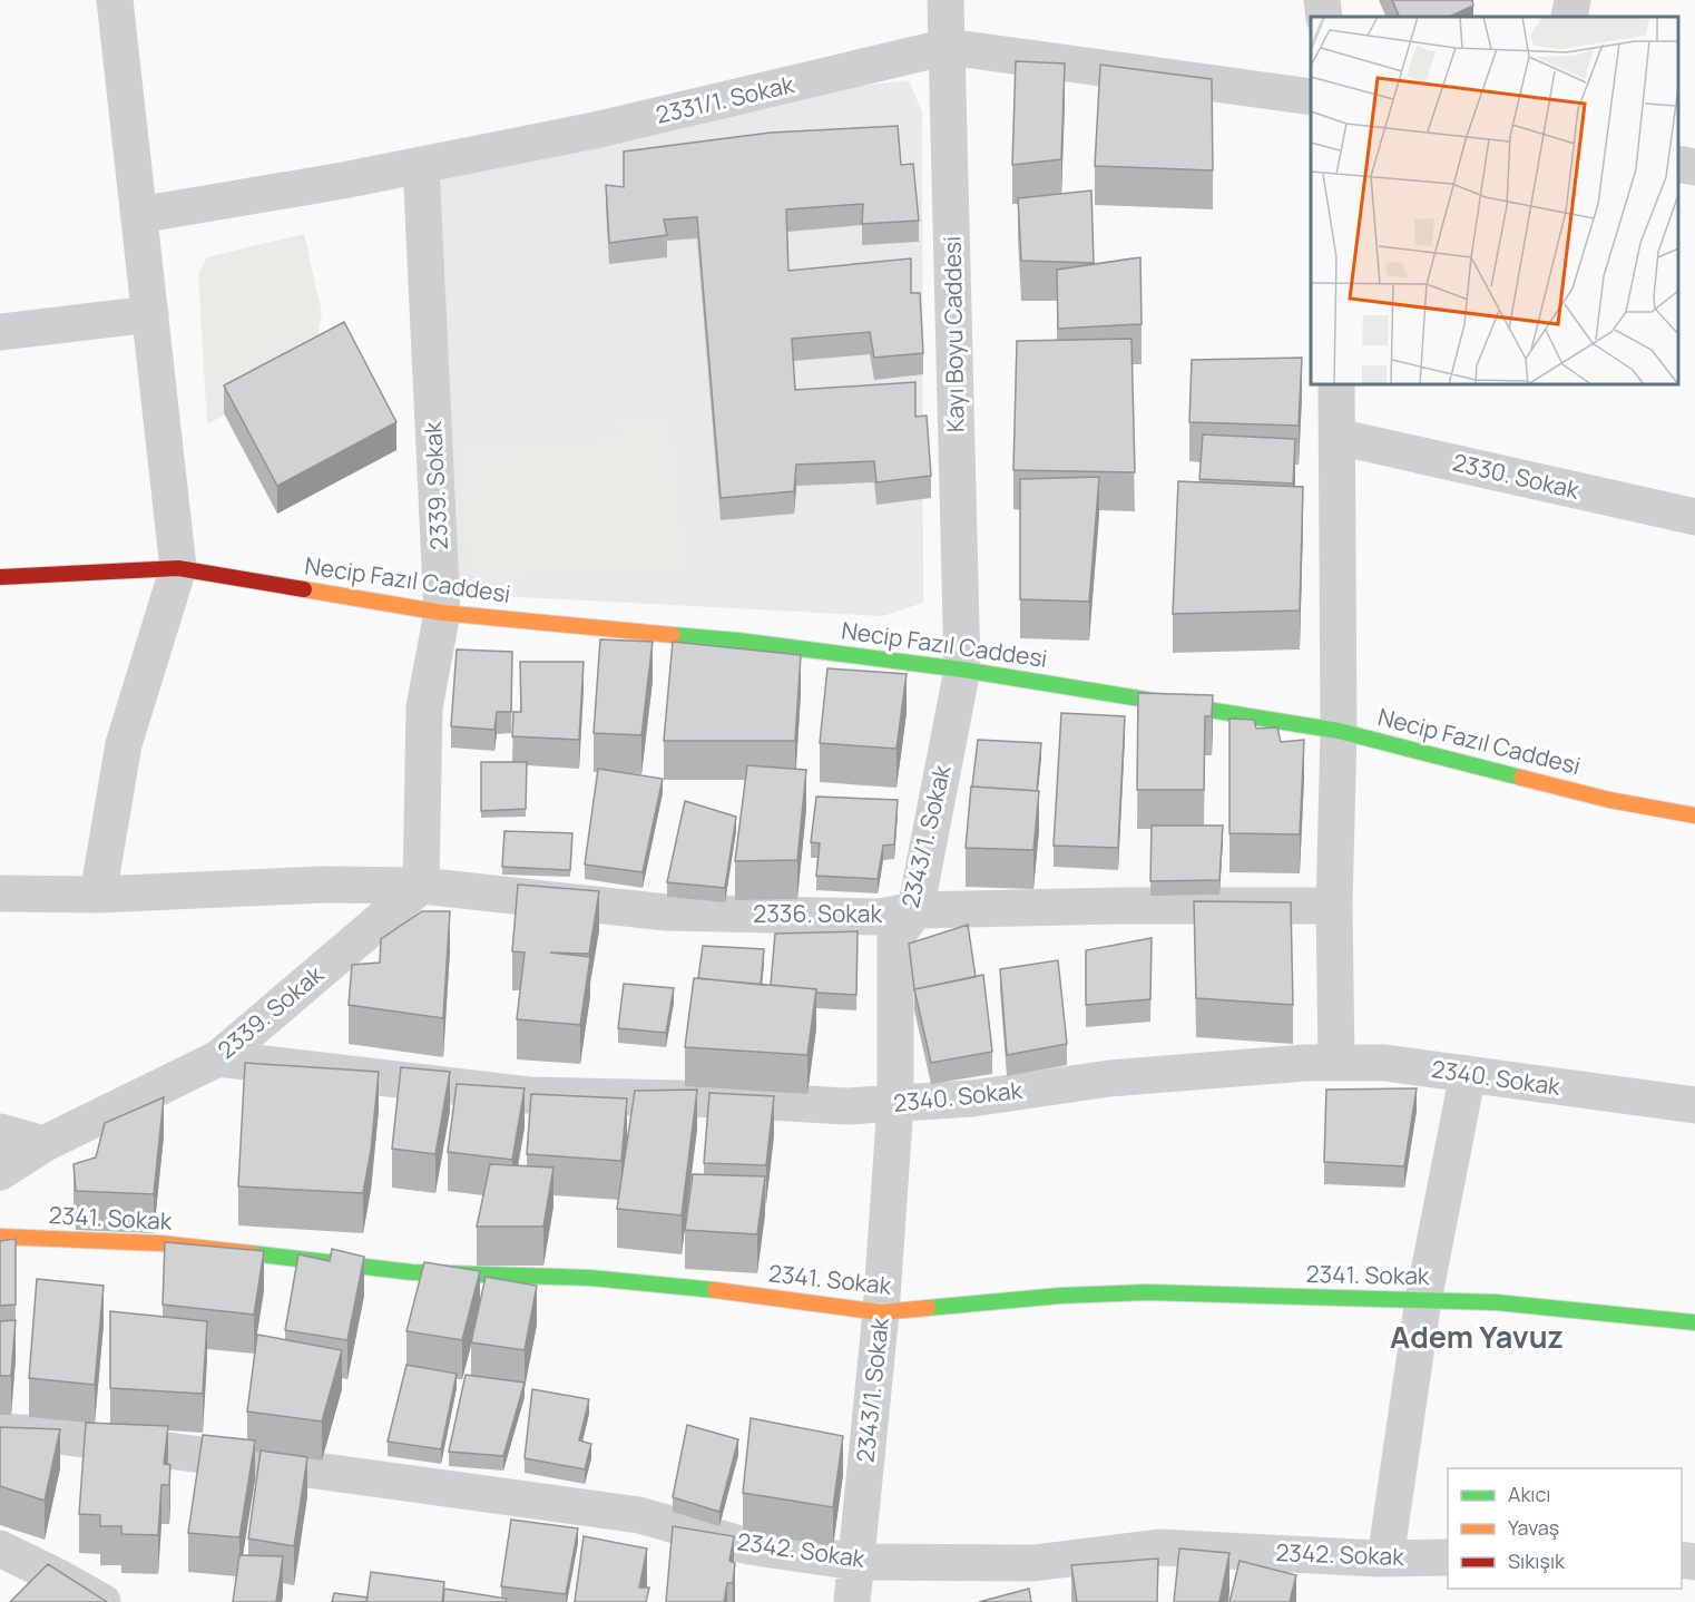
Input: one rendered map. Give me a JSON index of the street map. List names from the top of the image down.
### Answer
{
  "streets": {
    "street": [
      "2331/1. Sokak",
      "Kayı Boyu Caddesi",
      "2330. Sokak",
      "2339. Sokak",
      "Necip Fazıl Caddesi",
      "2343/1. Sokak",
      "2336. Sokak",
      "2340. Sokak",
      "2341. Sokak",
      "2342. Sokak"
    ]
  },
  "crossings": [
    ["2331/1. Sokak", "Kayı Boyu Caddesi"],
    ["2331/1. Sokak", "2339. Sokak"],
    ["Kayı Boyu Caddesi", "Necip Fazıl Caddesi"],
    ["Kayı Boyu Caddesi", "2343/1. Sokak"],
    ["2339. Sokak", "Necip Fazıl Caddesi"],
    ["2339. Sokak", "2336. Sokak"],
    ["2339. Sokak", "2340. Sokak"],
    ["Necip Fazıl Caddesi", "2343/1. Sokak"],
    ["2343/1. Sokak", "2336. Sokak"],
    ["2343/1. Sokak", "2340. Sokak"],
    ["2343/1. Sokak", "2341. Sokak"],
    ["2343/1. Sokak", "2342. Sokak"]
  ],
  "districts": ["Adem Yavuz"],
  "legend": ["Akıcı", "Yavaş", "Sıkışık"]
}
